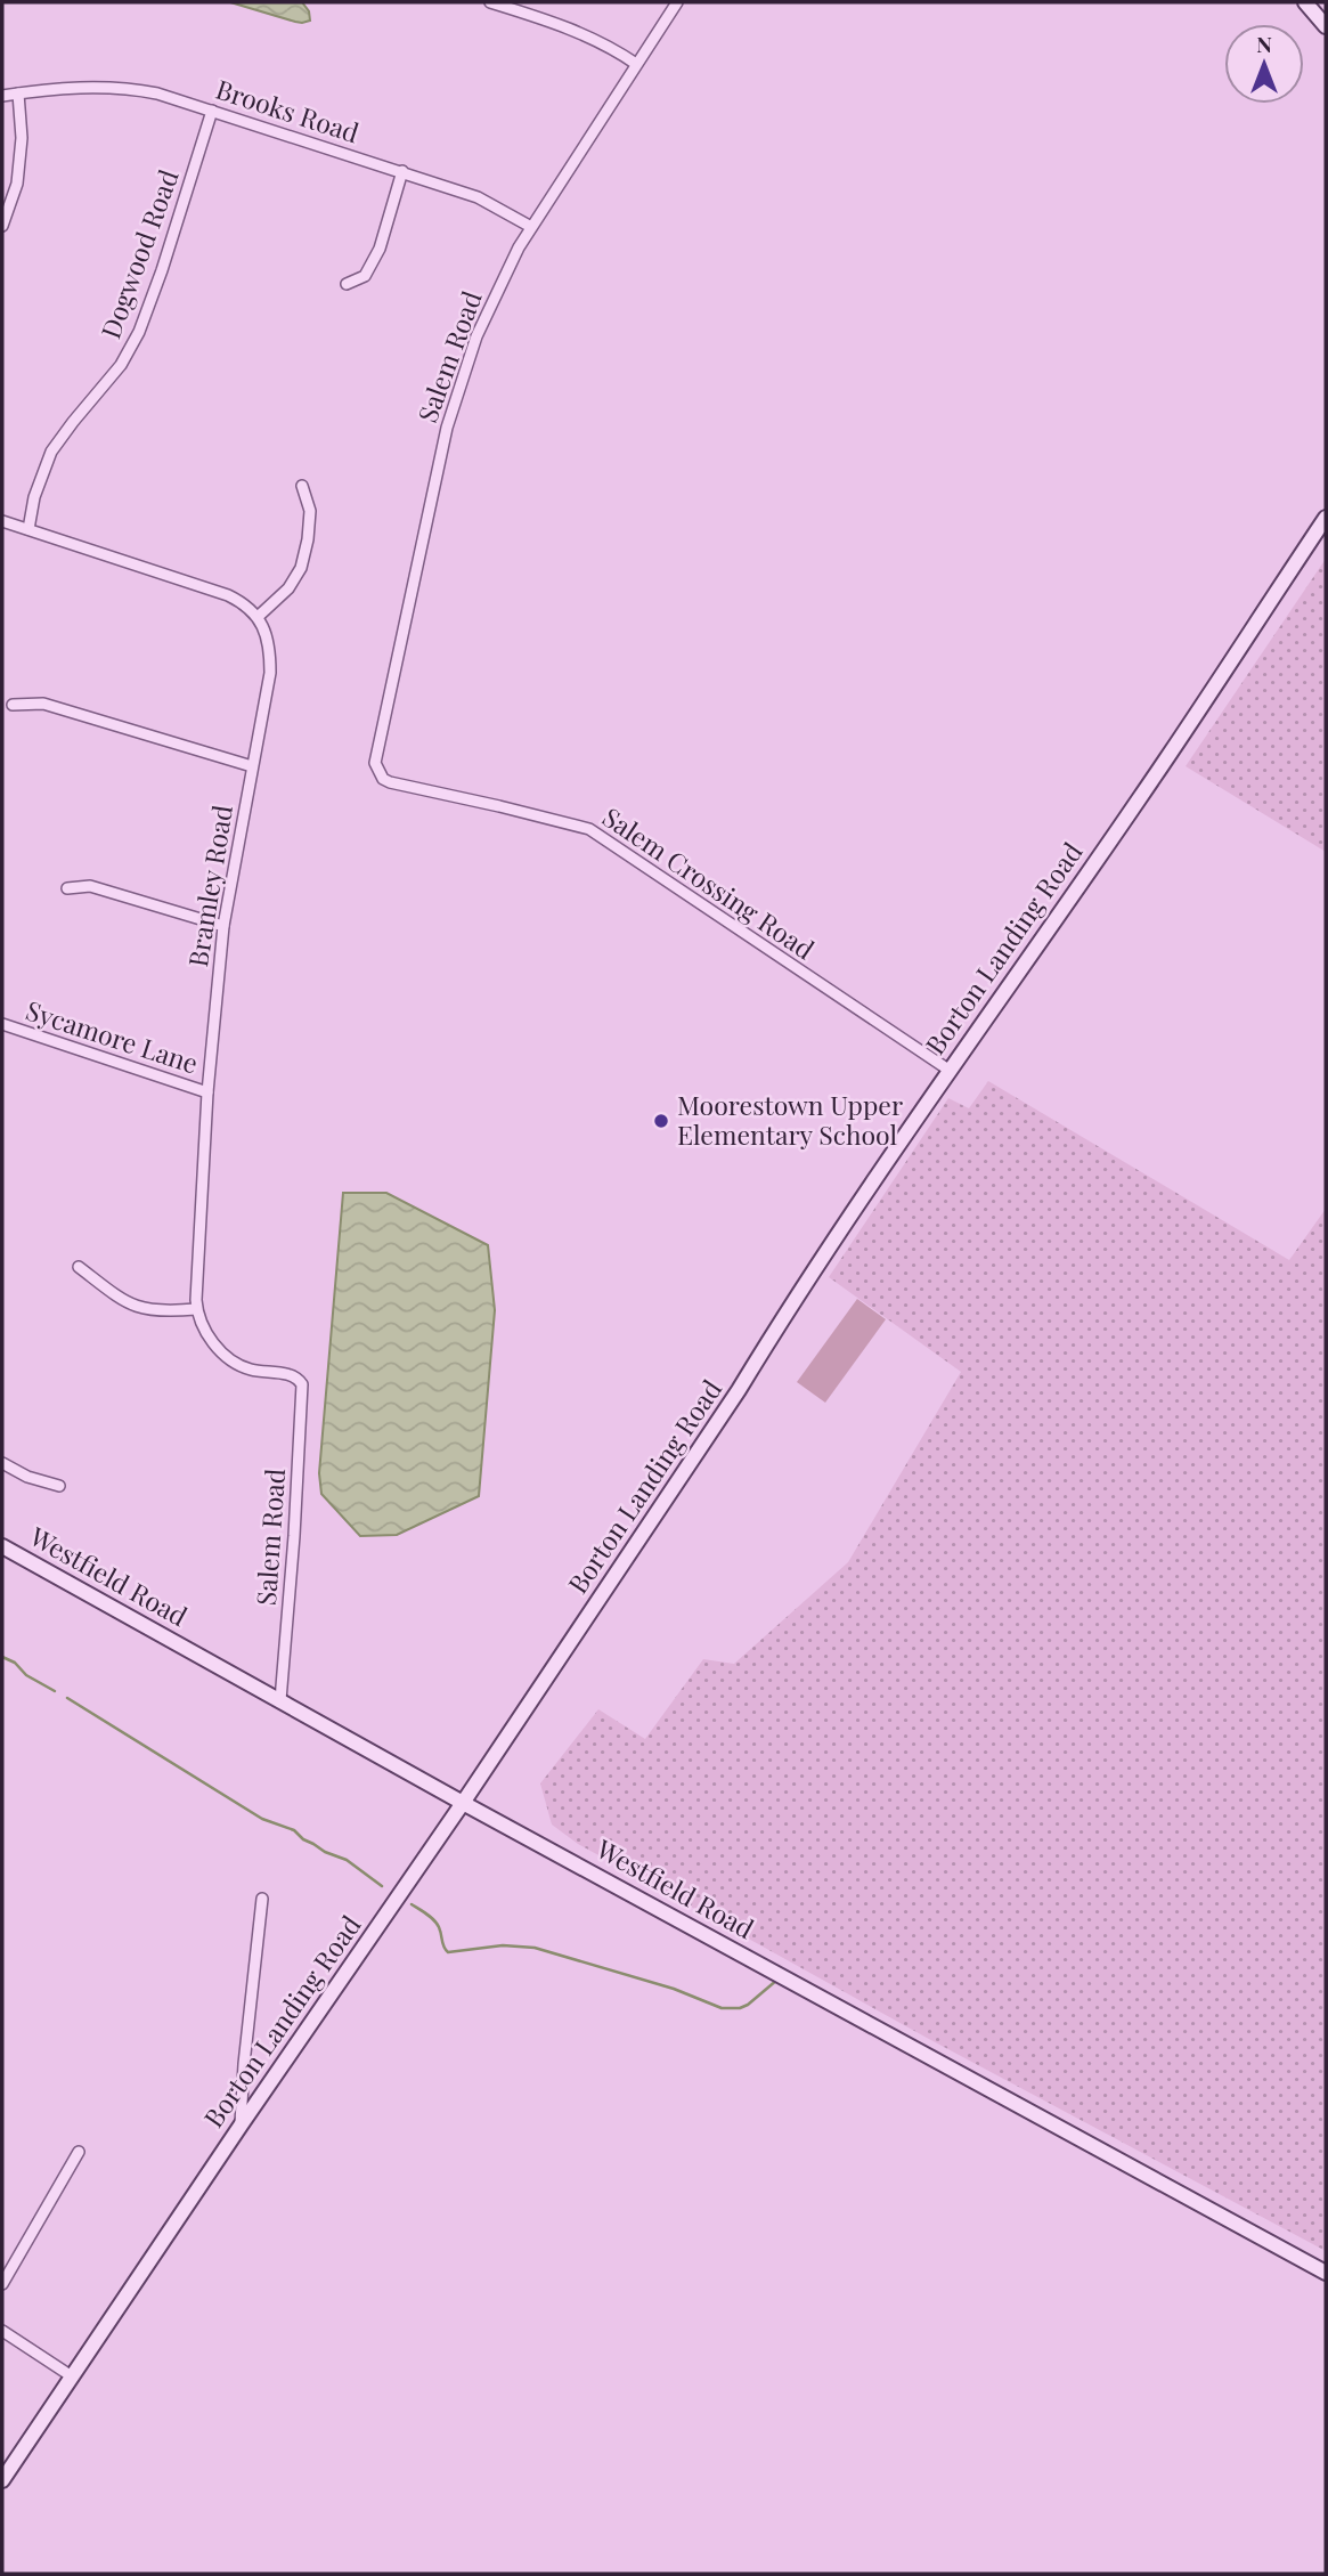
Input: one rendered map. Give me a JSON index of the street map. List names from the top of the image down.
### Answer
{
  "streets": {
    "street": [
      "Brooks Road",
      "Dogwood Road",
      "Salem Road",
      "Salem Crossing Road",
      "Bramley Road",
      "Borton Landing Road",
      "Sycamore Lane",
      "Westfield Road"
    ]
  },
  "crossings": [
    ["Brooks Road", "Dogwood Road"],
    ["Brooks Road", "Salem Road"],
    ["Salem Road", "Salem Crossing Road"],
    ["Salem Road", "Bramley Road"],
    ["Salem Road", "Westfield Road"],
    ["Salem Crossing Road", "Borton Landing Road"],
    ["Bramley Road", "Sycamore Lane"],
    ["Borton Landing Road", "Westfield Road"]
  ],
  "places": ["Moorestown Upper Elementary School"],
  "north": "top"
}
